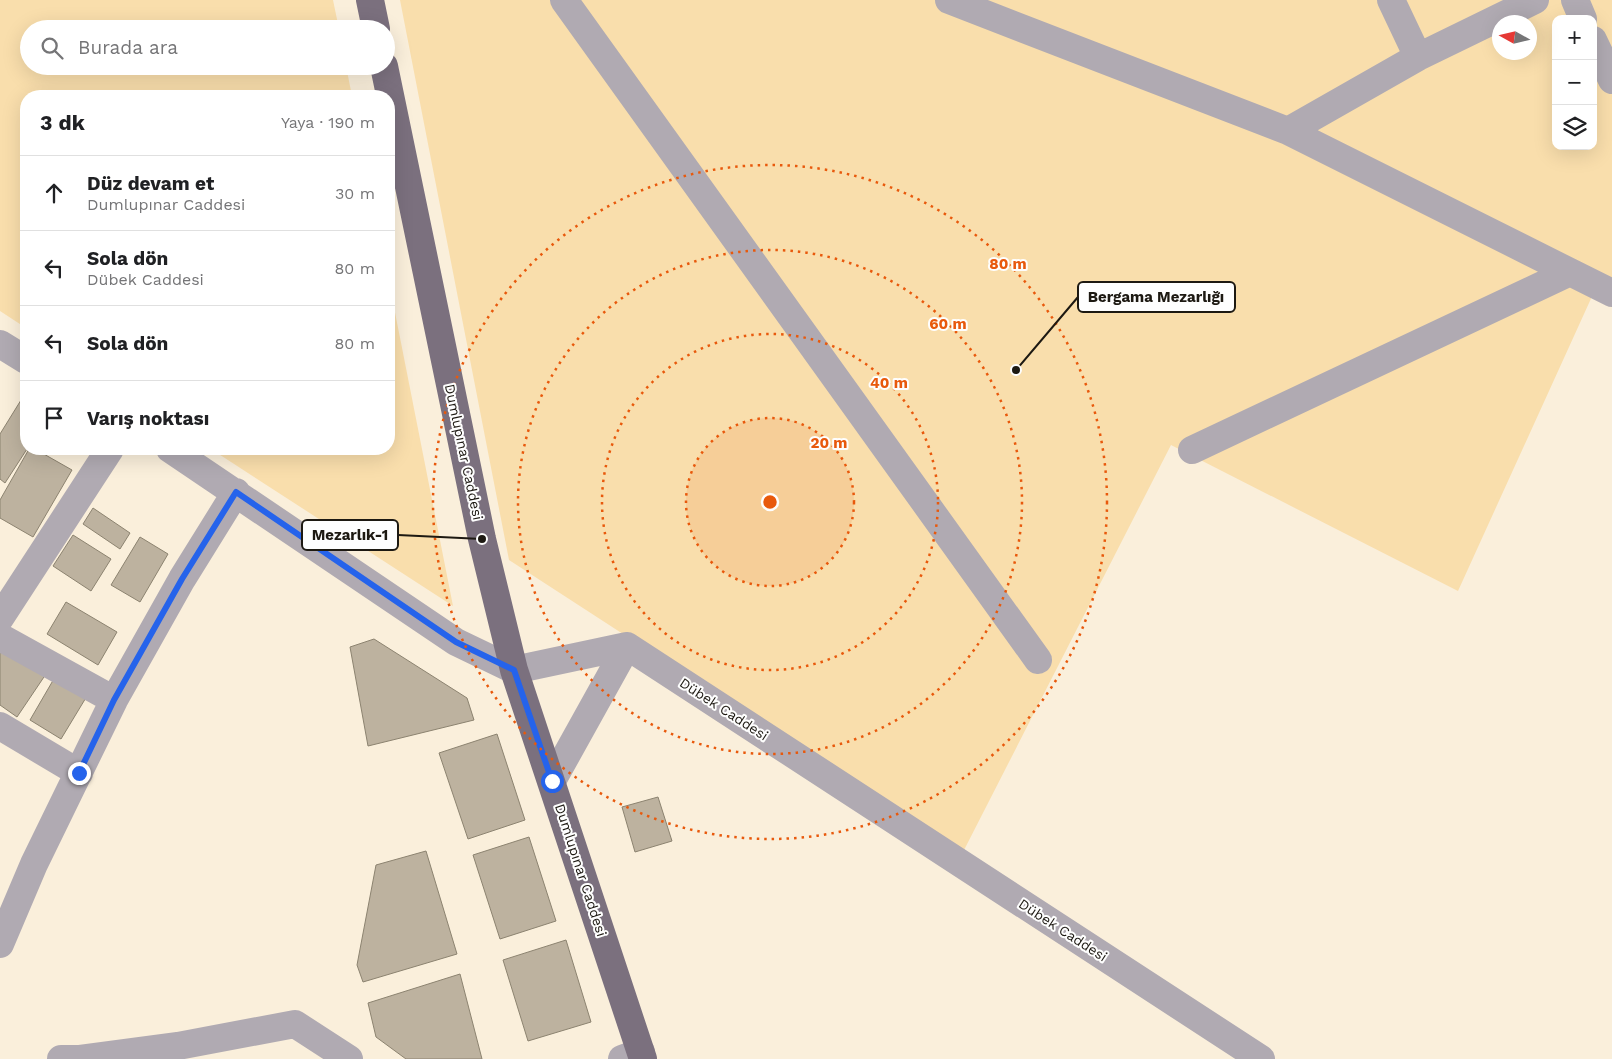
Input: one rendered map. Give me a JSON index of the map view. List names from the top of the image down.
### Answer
{
  "streets": {
    "main road": ["Dumlupınar Caddesi"],
    "street": ["Dübek Caddesi"]
  },
  "places": ["Bergama Mezarlığı", "Mezarlık-1"],
  "north": "left",
  "page": {
    "map_buttons": ["+", "−"],
    "search": "Burada ara",
    "heading": ["3 dk", "Yaya · 190 m"],
    "list": [
      ["Düz devam et", "Dumlupınar Caddesi", "30 m"],
      ["Sola dön", "Dübek Caddesi", "80 m"],
      ["Sola dön", "80 m"],
      "Varış noktası"
    ]
  },
  "rings": [
    "80 m",
    "60 m",
    "40 m",
    "20 m"
  ]
}
